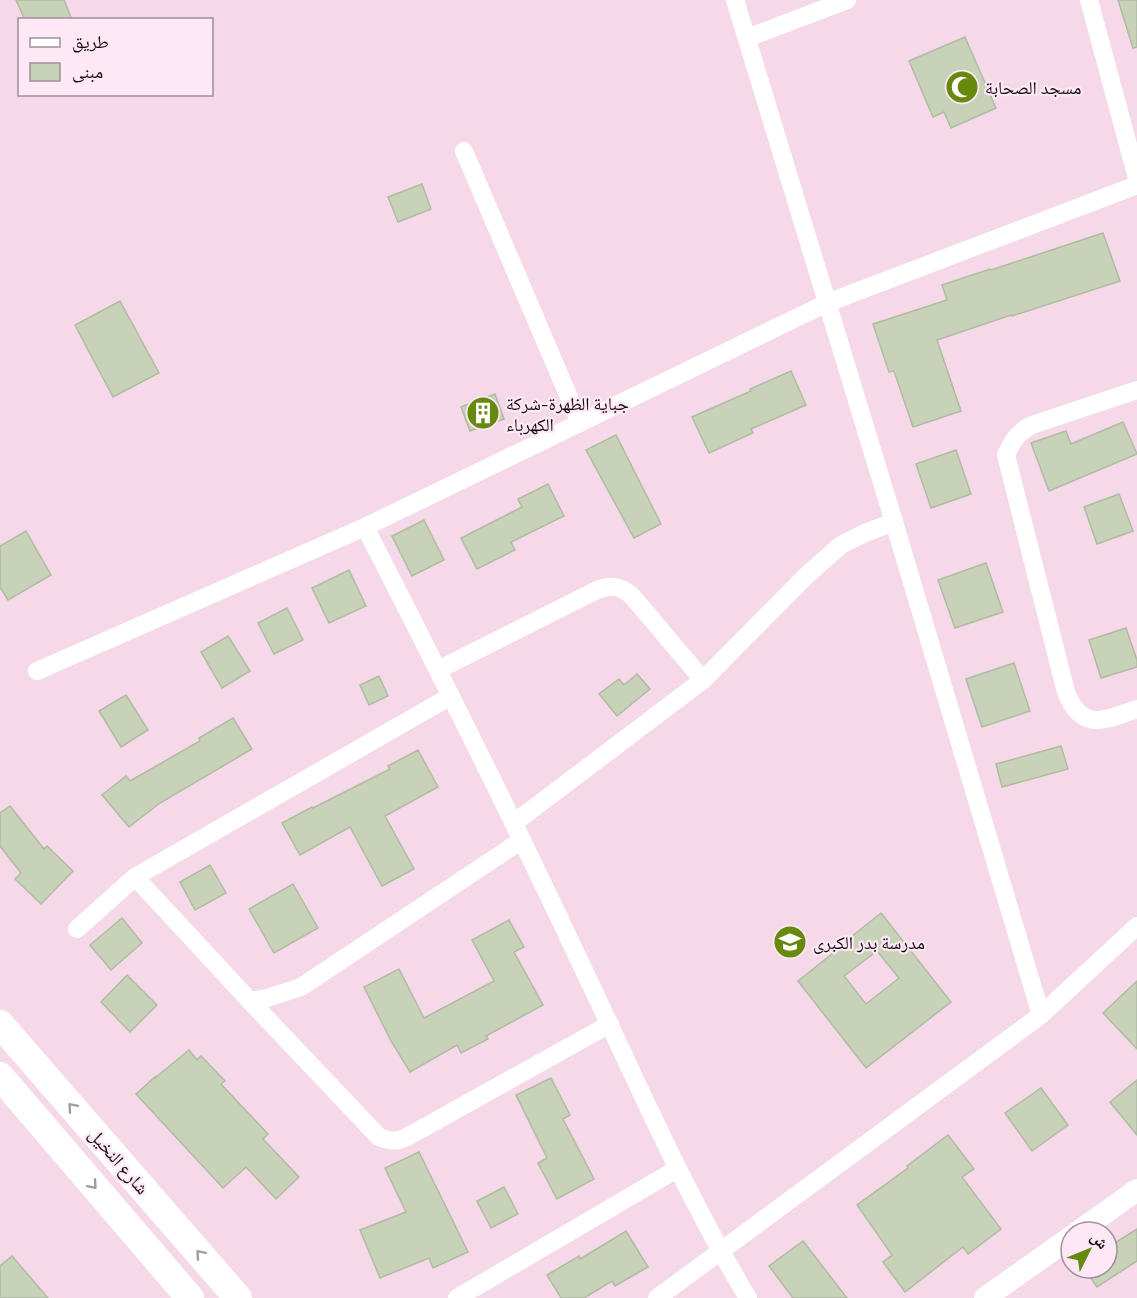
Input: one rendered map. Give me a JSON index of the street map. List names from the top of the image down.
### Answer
{
  "streets": {
    "main road": ["شارع النخيل"]
  },
  "places": {
    "mosque": ["مسجد الصحابة"],
    "building": ["جباية الظهرة-شركة الكهرباء"],
    "school or university": ["مدرسة بدر الكبرى"]
  },
  "legend": ["طريق", "مبنى"],
  "north": "top right"
}
